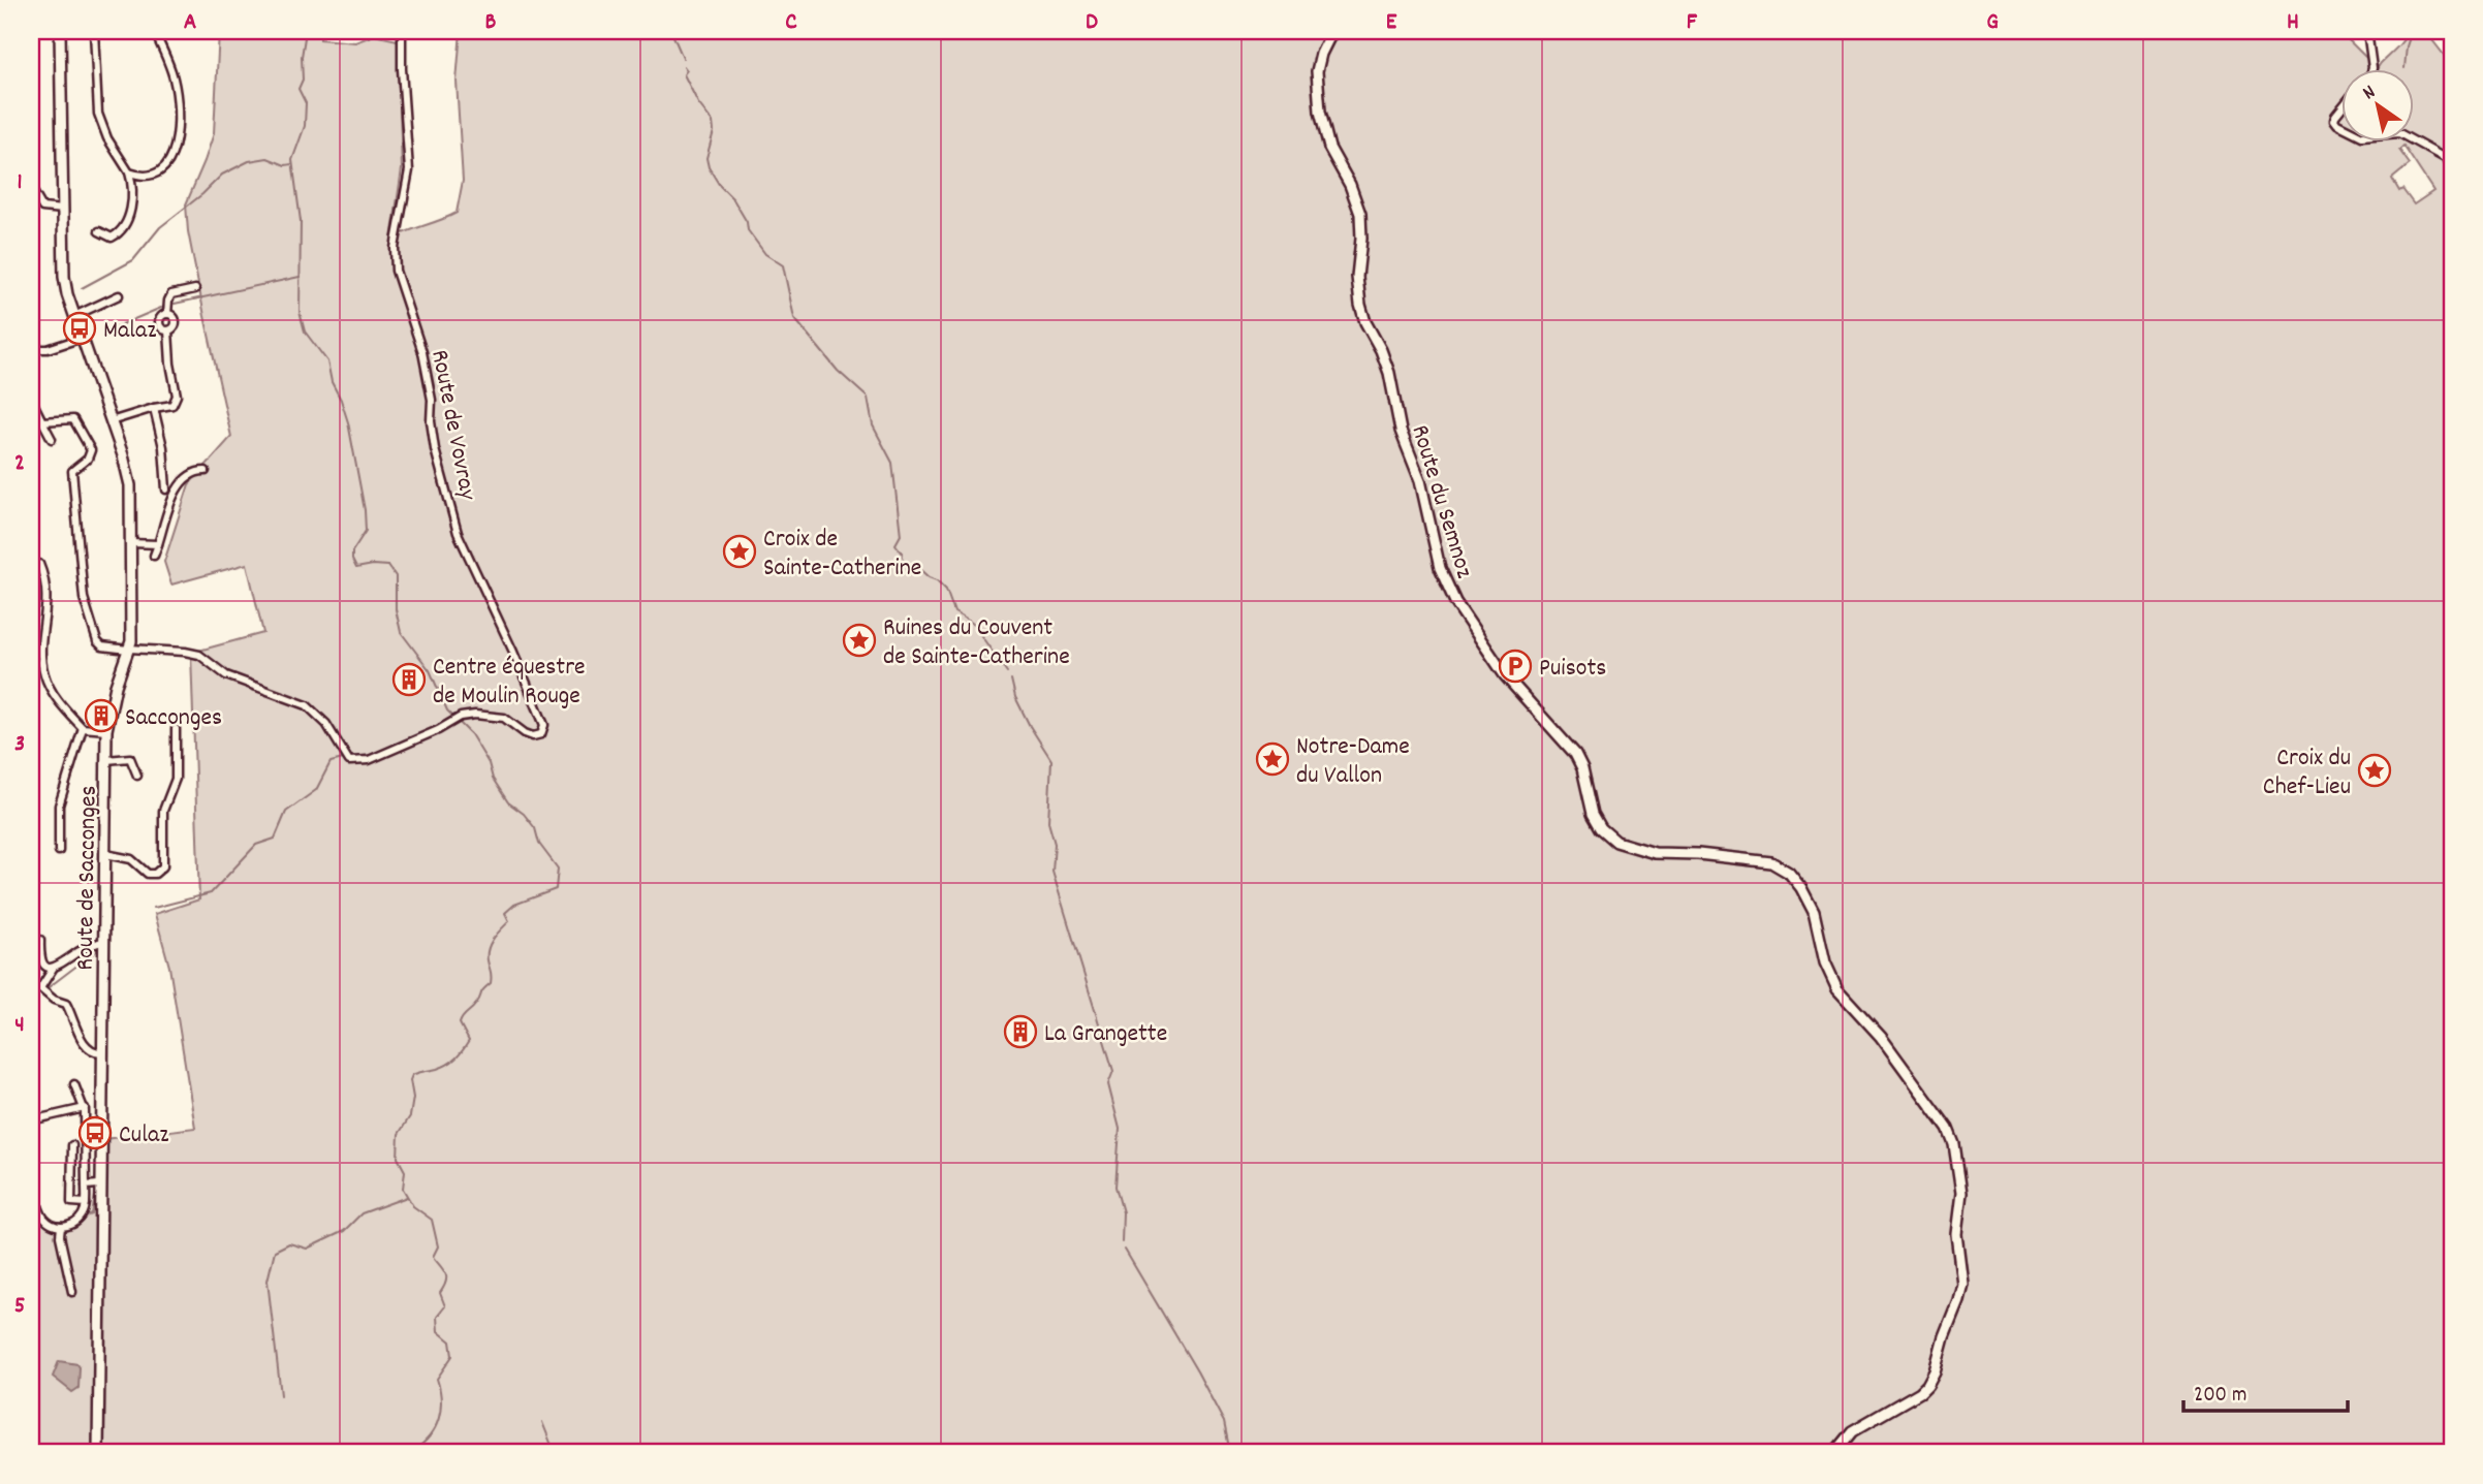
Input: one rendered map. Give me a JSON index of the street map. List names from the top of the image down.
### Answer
{
  "streets": {
    "main road": ["Route du Semnoz", "Route de Sacconges"],
    "street": ["Route de Vovray"]
  },
  "crossings": [
    ["Route de Vovray", "Route de Sacconges"]
  ],
  "places": {
    "bus stop": ["Malaz", "Culaz"],
    "place": [
      "Croix de Sainte-Catherine",
      "Ruines du Couvent de Sainte-Catherine",
      "Notre-Dame du Vallon",
      "Croix du Chef-Lieu"
    ],
    "parking": ["Puisots"],
    "building": ["Centre équestre de Moulin Rouge", "Sacconges", "La Grangette"]
  },
  "scale_bar": "200 m",
  "north": "top left",
  "grid": {
    "columns": [
      "A",
      "B",
      "C",
      "D",
      "E",
      "F",
      "G",
      "H"
    ],
    "rows": [
      "1",
      "2",
      "3",
      "4",
      "5"
    ]
  }
}
